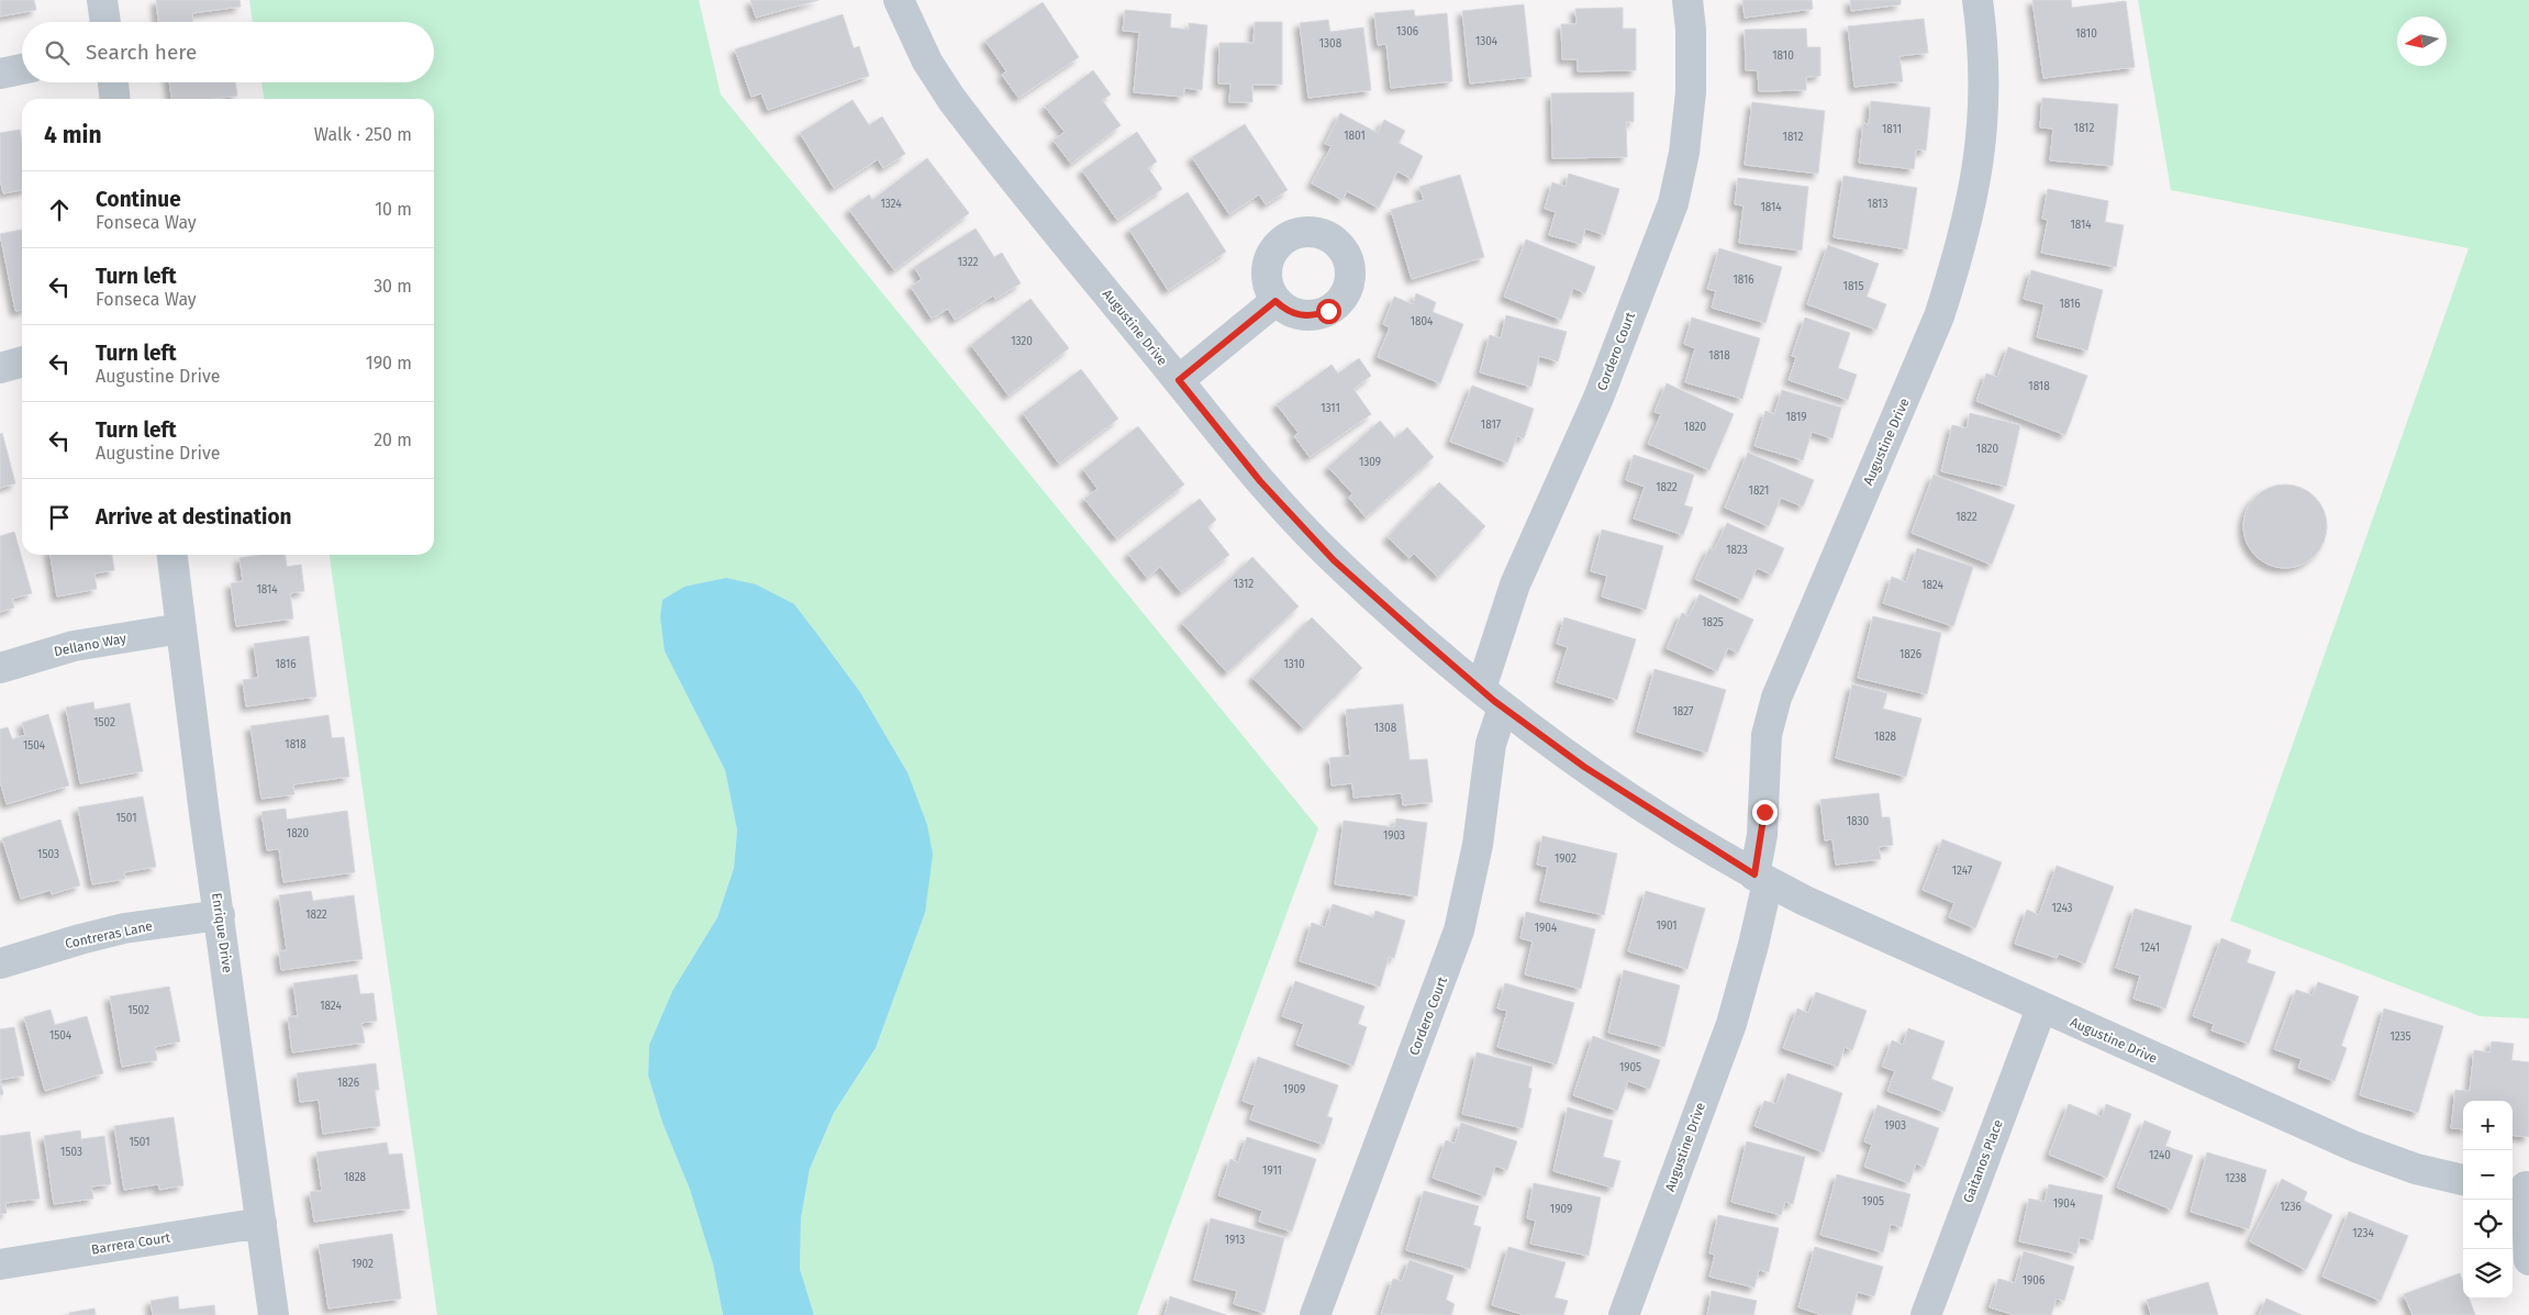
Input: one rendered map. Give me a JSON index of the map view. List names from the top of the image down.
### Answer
{
  "streets": {
    "street": [
      "Augustine Drive",
      "Cordero Court",
      "Dellano Way",
      "Enrique Drive",
      "Contreras Lane",
      "Gaitanos Place",
      "Barrera Court"
    ]
  },
  "crossings": [
    ["Augustine Drive", "Cordero Court"],
    ["Augustine Drive", "Gaitanos Place"],
    ["Dellano Way", "Enrique Drive"],
    ["Enrique Drive", "Contreras Lane"],
    ["Enrique Drive", "Barrera Court"]
  ],
  "house_numbers": [
    "1306",
    "1810",
    "1304",
    "1308",
    "1810",
    "1812",
    "1811",
    "1801",
    "1812",
    "1324",
    "1813",
    "1814",
    "1814",
    "1322",
    "1816",
    "1815",
    "1816",
    "1804",
    "1320",
    "1818",
    "1818",
    "1311",
    "1819",
    "1817",
    "1820",
    "1820",
    "1309",
    "1822",
    "1821",
    "1822",
    "1823",
    "1312",
    "1824",
    "1814",
    "1825",
    "1826",
    "1816",
    "1310",
    "1827",
    "1502",
    "1308",
    "1828",
    "1818",
    "1504",
    "1501",
    "1830",
    "1820",
    "1903",
    "1503",
    "1902",
    "1247",
    "1243",
    "1822",
    "1901",
    "1904",
    "1241",
    "1824",
    "1502",
    "1504",
    "1235",
    "1905",
    "1826",
    "1909",
    "1903",
    "1501",
    "1503",
    "1240",
    "1911",
    "1828",
    "1238",
    "1905",
    "1904",
    "1236",
    "1909",
    "1234",
    "1913",
    "1902",
    "1906"
  ],
  "north": "left",
  "page": {
    "search": "Search here",
    "heading": ["4 min", "Walk · 250 m"],
    "list": [
      ["Continue", "Fonseca Way", "10 m"],
      ["Turn left", "Fonseca Way", "30 m"],
      ["Turn left", "Augustine Drive", "190 m"],
      ["Turn left", "Augustine Drive", "20 m"],
      "Arrive at destination"
    ],
    "map_buttons": ["+", "−"]
  }
}
